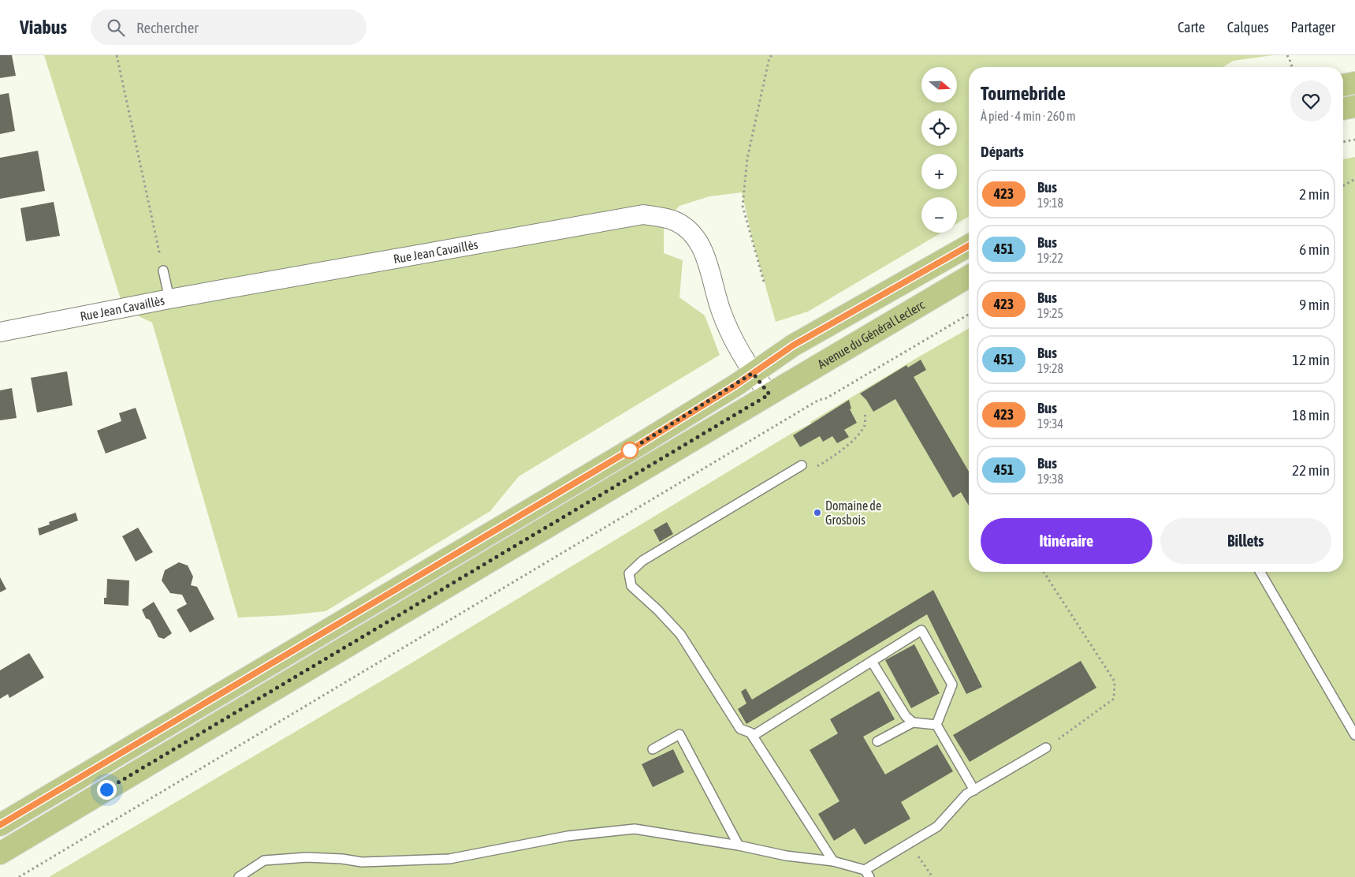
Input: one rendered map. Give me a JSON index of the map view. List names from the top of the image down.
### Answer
{
  "streets": {
    "main road": ["Avenue du Général Leclerc"],
    "street": ["Rue Jean Cavaillès"]
  },
  "crossings": [
    ["Rue Jean Cavaillès", "Avenue du Général Leclerc"]
  ],
  "places": ["Domaine de Grosbois"],
  "lines": ["bus line 423"],
  "north": "right",
  "page": {
    "header": "Viabus",
    "search": "Rechercher",
    "nav": ["Carte", "Calques", "Partager"],
    "map_buttons": ["+", "−"],
    "heading": [
      ["Tournebride", "À pied · 4 min · 260 m"],
      "Départs"
    ],
    "list": [
      {
        "mark": "423",
        "name": "Bus",
        "note": "19:18",
        "value": "2 min"
      },
      {
        "mark": "451",
        "name": "Bus",
        "note": "19:22",
        "value": "6 min"
      },
      {
        "mark": "423",
        "name": "Bus",
        "note": "19:25",
        "value": "9 min"
      },
      {
        "mark": "451",
        "name": "Bus",
        "note": "19:28",
        "value": "12 min"
      },
      {
        "mark": "423",
        "name": "Bus",
        "note": "19:34",
        "value": "18 min"
      },
      {
        "mark": "451",
        "name": "Bus",
        "note": "19:38",
        "value": "22 min"
      }
    ],
    "buttons": ["Itinéraire", "Billets"]
  }
}
